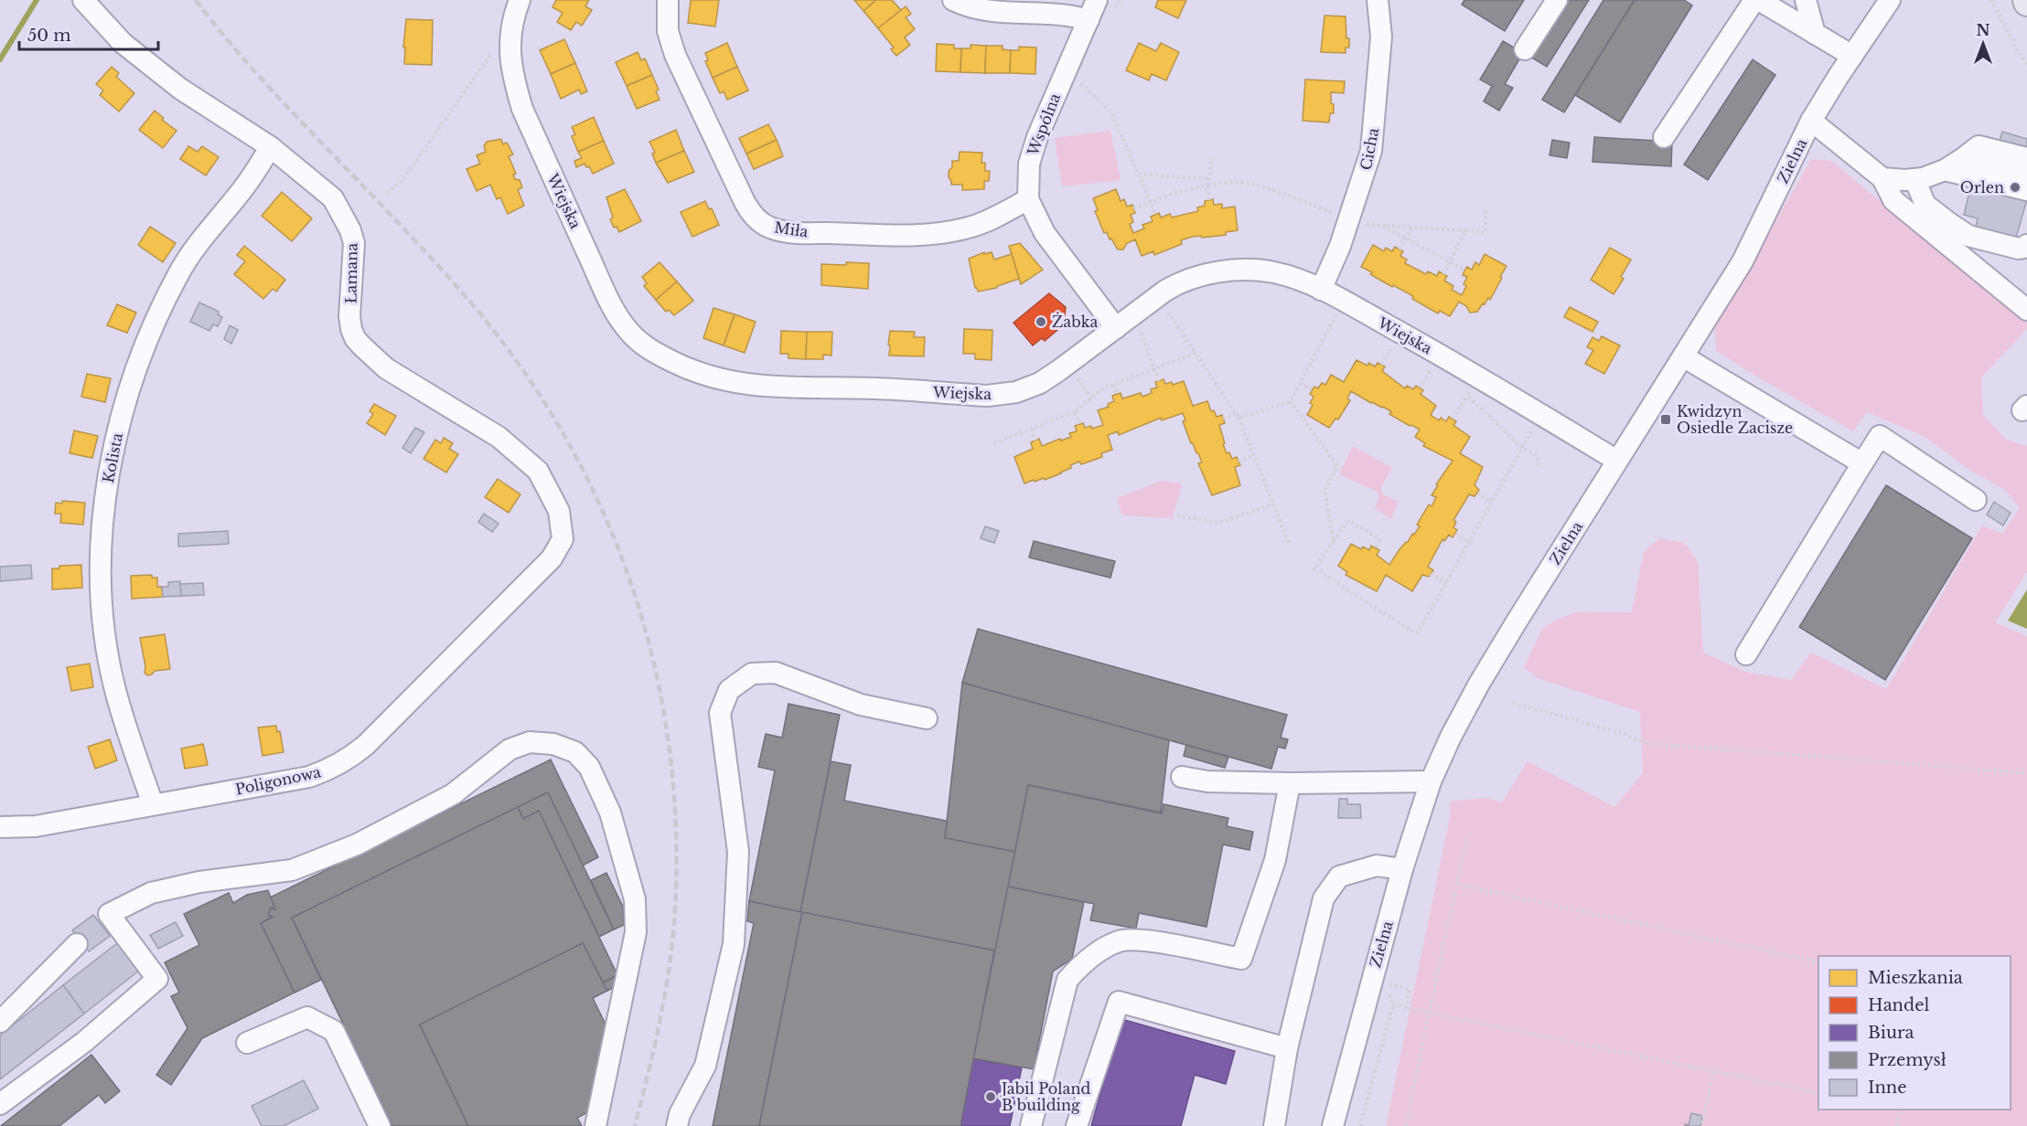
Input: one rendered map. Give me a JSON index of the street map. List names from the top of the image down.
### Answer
{
  "streets": {
    "street": [
      "Wspólna",
      "Cicha",
      "Zielna",
      "Wiejska",
      "Miła",
      "Łamana",
      "Kolista",
      "Poligonowa"
    ]
  },
  "crossings": [
    ["Wspólna", "Wiejska"],
    ["Wspólna", "Miła"],
    ["Cicha", "Wiejska"],
    ["Zielna", "Wiejska"],
    ["Łamana", "Kolista"],
    ["Łamana", "Poligonowa"],
    ["Kolista", "Poligonowa"]
  ],
  "places": {
    "other": ["Orlen", "Żabka", "Jabil Poland B building"],
    "transit": ["Kwidzyn Osiedle Zacisze"]
  },
  "legend": [
    "Mieszkania",
    "Handel",
    "Biura",
    "Przemysł",
    "Inne"
  ],
  "scale_bar": "50 m",
  "north": "top"
}
